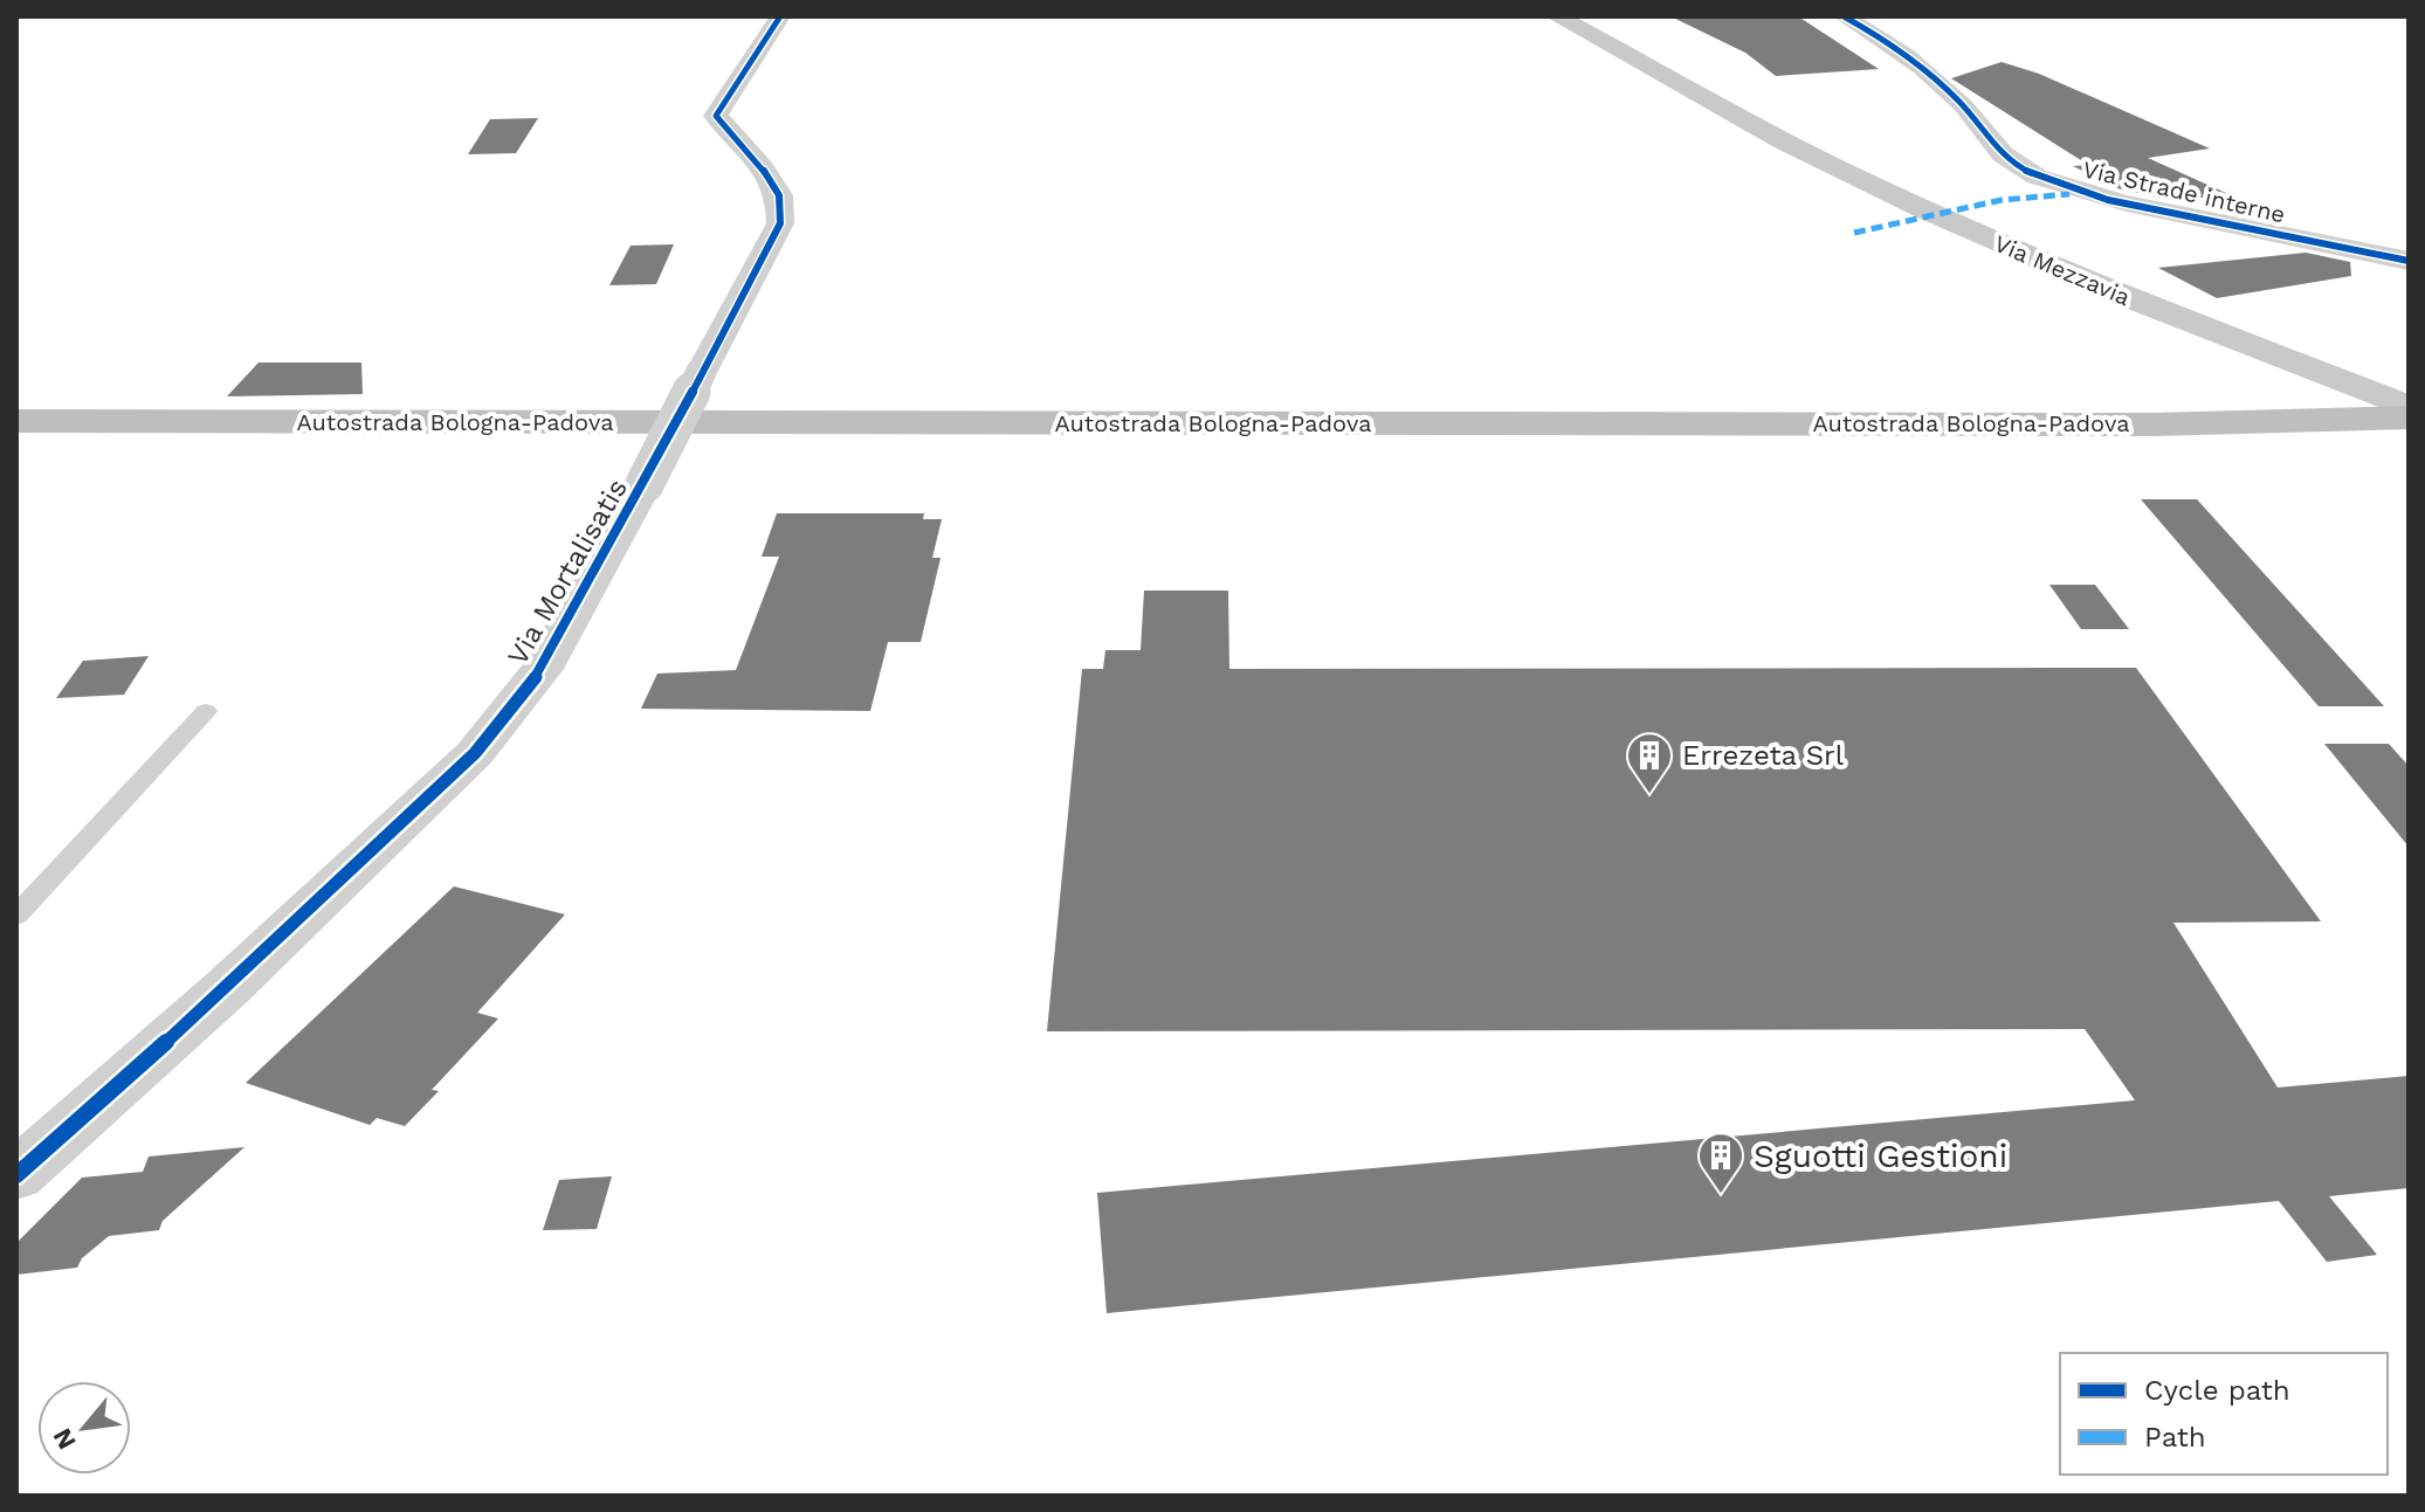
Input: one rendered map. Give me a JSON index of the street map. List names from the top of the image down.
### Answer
{
  "streets": {
    "highway": ["Autostrada Bologna-Padova"],
    "main road": ["Via Mezzavia"],
    "street": ["Via Strade interne", "Via Mortalisatis"]
  },
  "places": {
    "building": ["Errezeta Srl", "Sguotti Gestioni"]
  },
  "legend": ["Cycle path", "Path"],
  "north": "bottom left"
}
